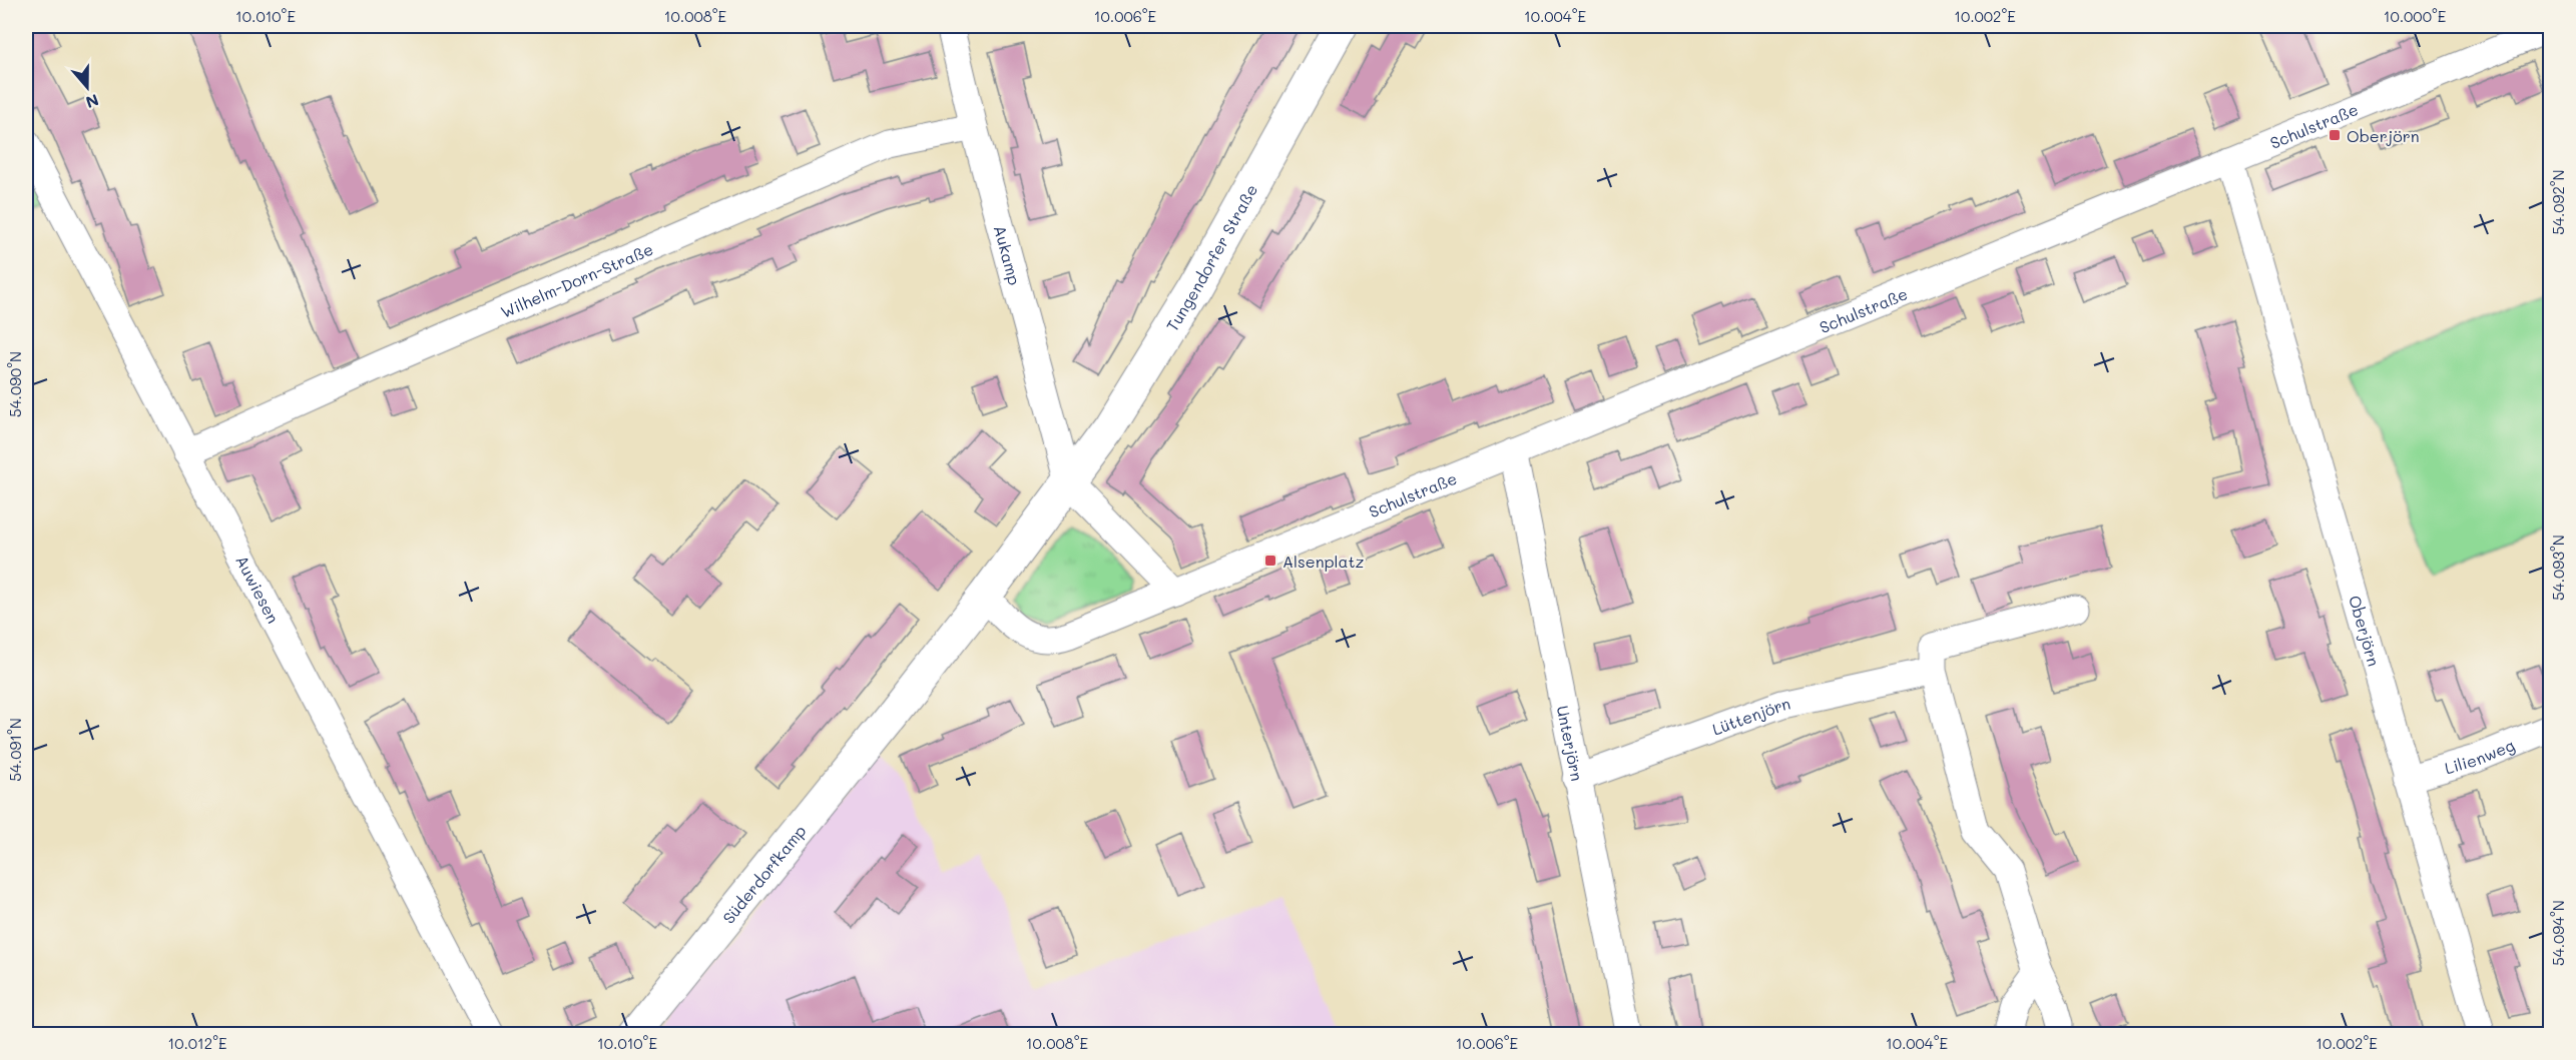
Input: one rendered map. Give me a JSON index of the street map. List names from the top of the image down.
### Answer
{
  "streets": {
    "main road": ["Tungendorfer Straße", "Süderdorfkamp"],
    "street": [
      "Schulstraße",
      "Aukamp",
      "Wilhelm-Dorn-Straße",
      "Auwiesen",
      "Oberjörn",
      "Lüttenjörn",
      "Unterjörn",
      "Lilienweg"
    ]
  },
  "crossings": [
    ["Schulstraße", "Oberjörn"],
    ["Schulstraße", "Unterjörn"],
    ["Aukamp", "Tungendorfer Straße"],
    ["Aukamp", "Wilhelm-Dorn-Straße"],
    ["Wilhelm-Dorn-Straße", "Auwiesen"],
    ["Oberjörn", "Lilienweg"],
    ["Lüttenjörn", "Unterjörn"]
  ],
  "places": {
    "transit": ["Oberjörn", "Alsenplatz"]
  },
  "north": "bottom",
  "coordinates": [
    "10.010°E",
    "10.008°E",
    "10.006°E",
    "10.004°E",
    "10.002°E",
    "10.000°E",
    "54.092°N",
    "54.090°N",
    "54.093°N",
    "54.091°N",
    "54.094°N",
    "10.012°E"
  ]
}
